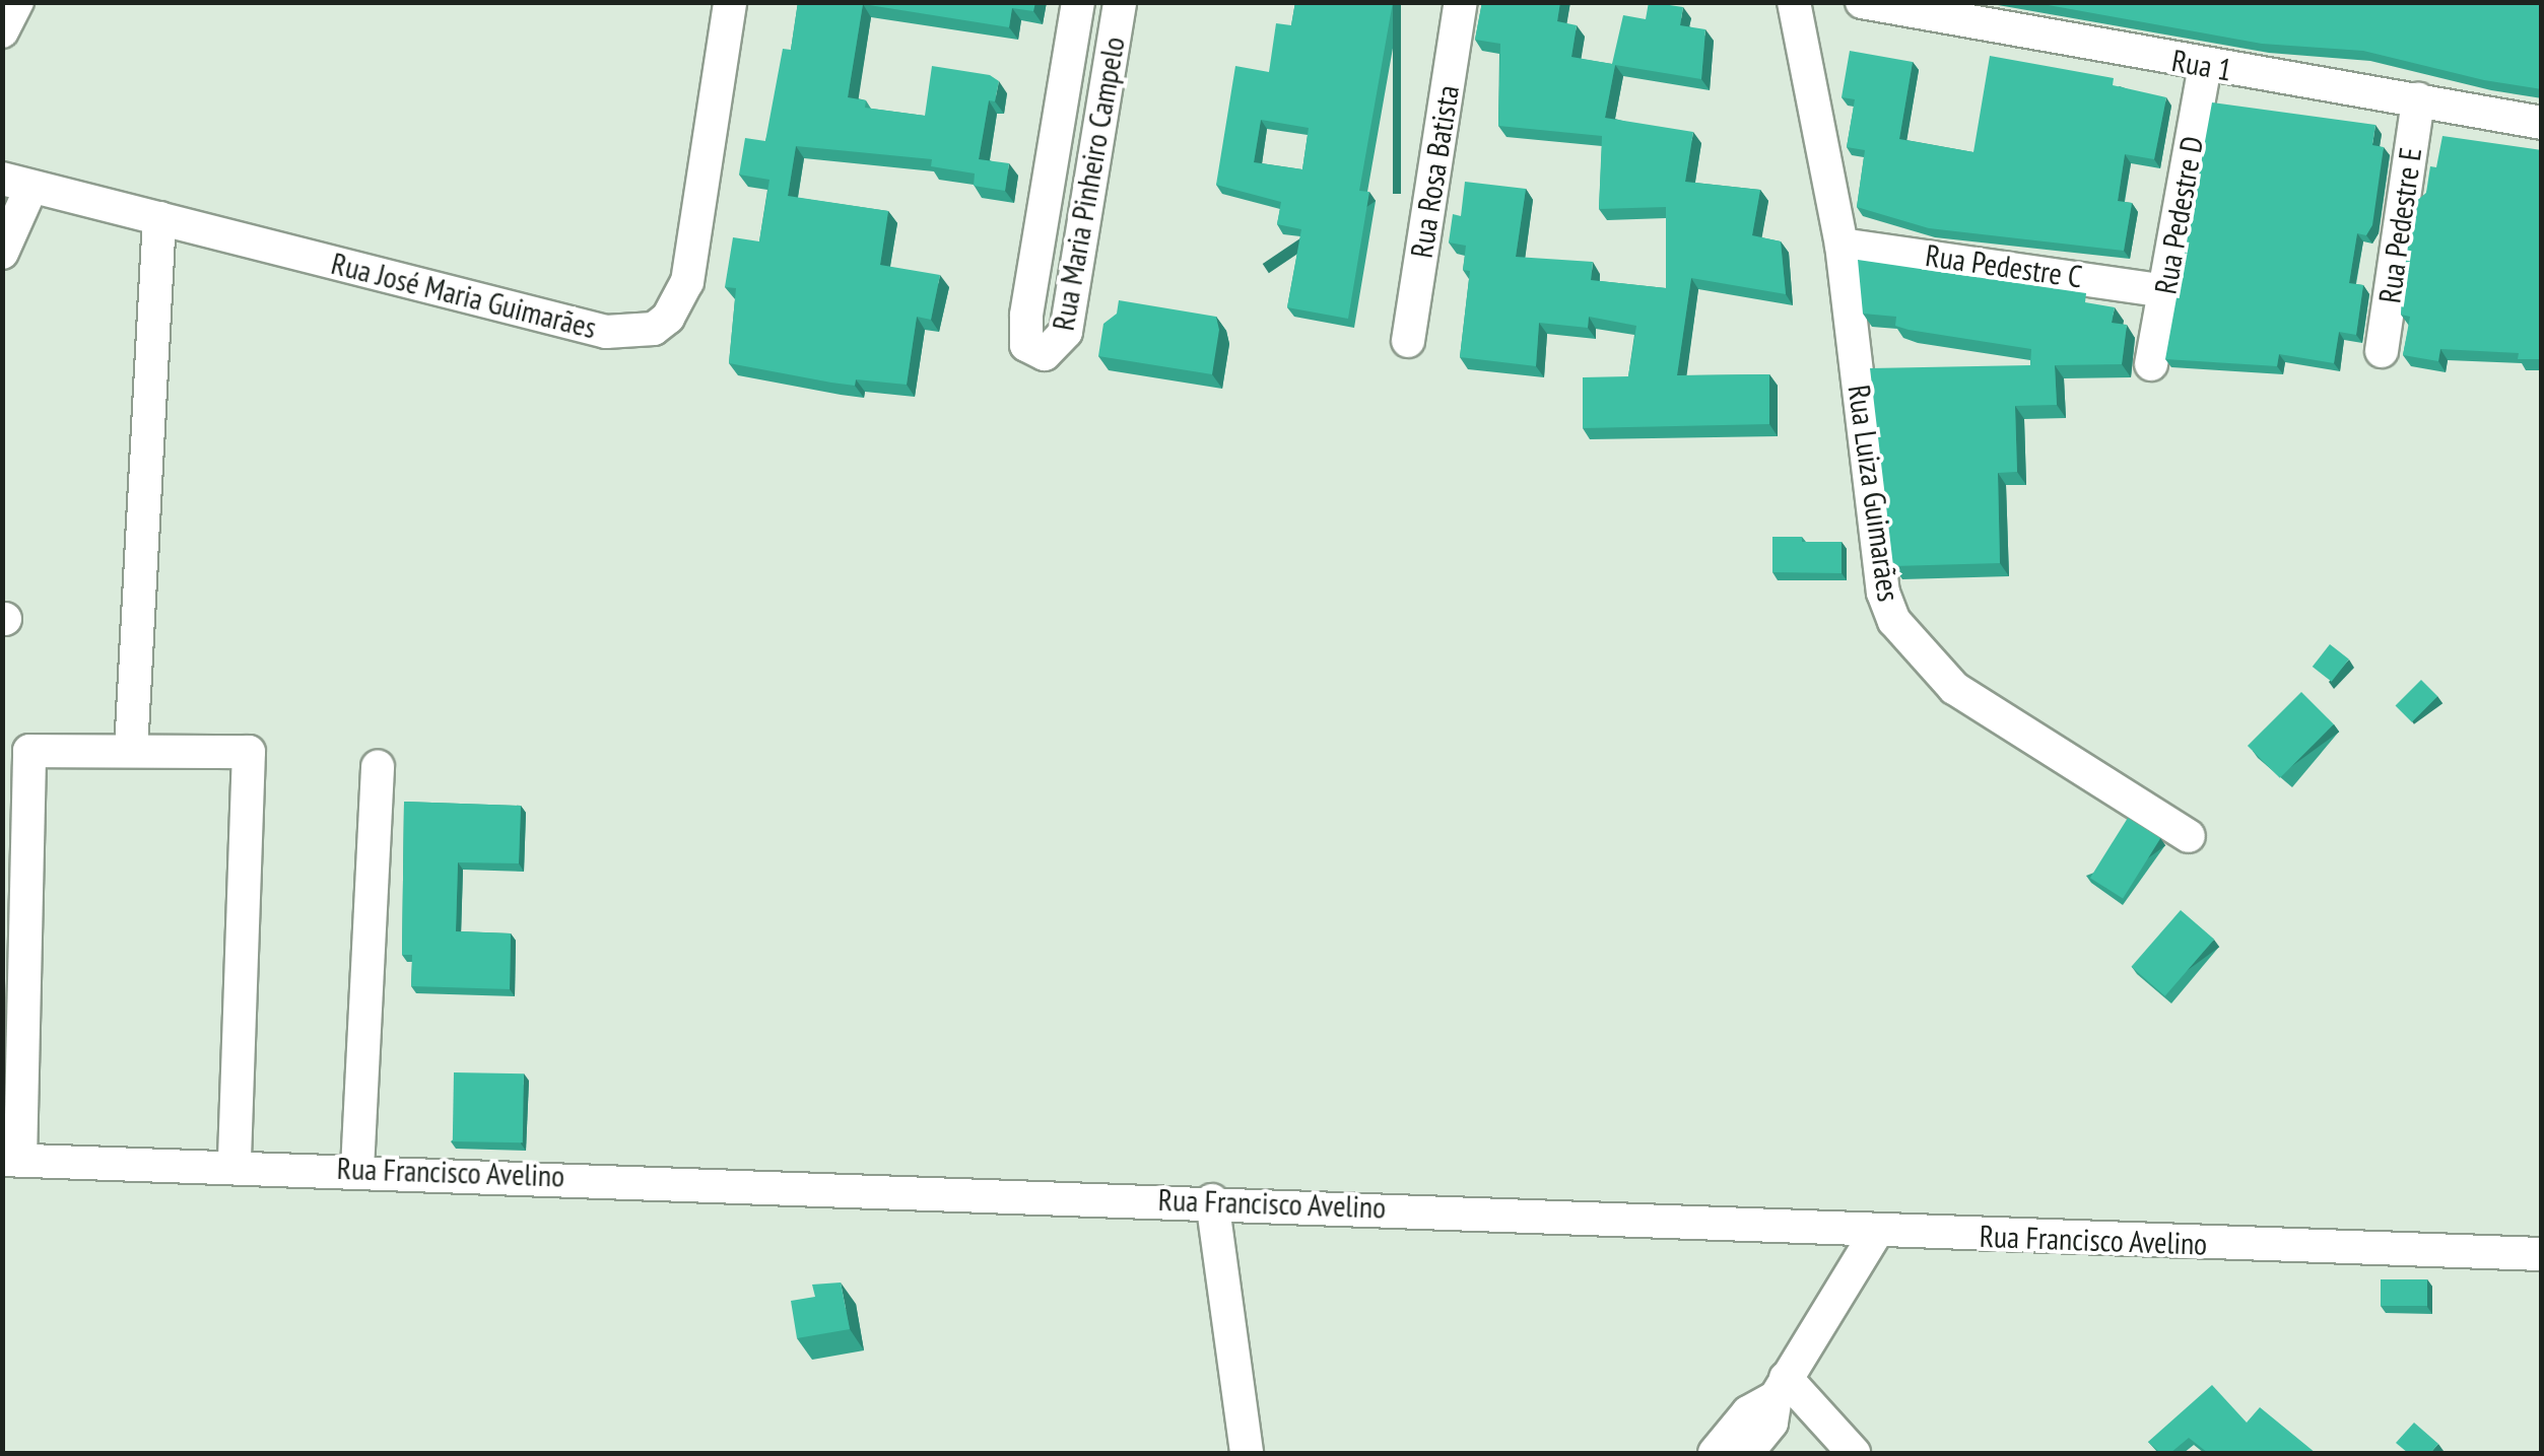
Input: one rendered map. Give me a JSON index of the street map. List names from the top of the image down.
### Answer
{
  "streets": {
    "street": [
      "Rua 1",
      "Rua Rosa Batista",
      "Rua Maria Pinheiro Campelo",
      "Rua Pedestre D",
      "Rua Pedestre E",
      "Rua Pedestre C",
      "Rua José Maria Guimarães",
      "Rua Luiza Guimarães",
      "Rua Francisco Avelino"
    ]
  },
  "crossings": [
    ["Rua 1", "Rua Pedestre D"],
    ["Rua 1", "Rua Pedestre E"],
    ["Rua Pedestre D", "Rua Pedestre C"],
    ["Rua Pedestre C", "Rua Luiza Guimarães"]
  ]
}
